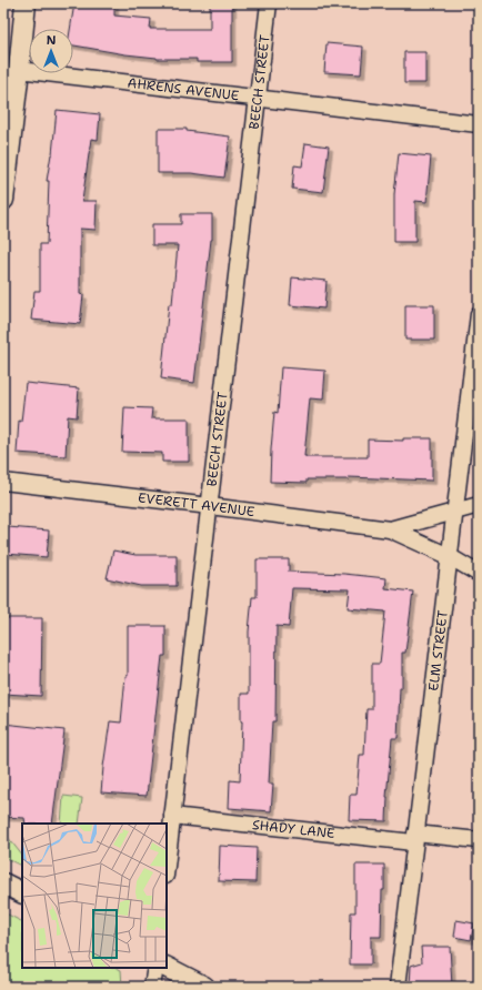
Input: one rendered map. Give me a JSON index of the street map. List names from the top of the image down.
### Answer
{
  "streets": {
    "street": [
      "BEECH STREET",
      "AHRENS AVENUE",
      "EVERETT AVENUE",
      "ELM STREET",
      "SHADY LANE"
    ]
  },
  "crossings": [
    ["BEECH STREET", "AHRENS AVENUE"],
    ["BEECH STREET", "EVERETT AVENUE"],
    ["BEECH STREET", "SHADY LANE"],
    ["ELM STREET", "SHADY LANE"]
  ],
  "north": "top"
}
